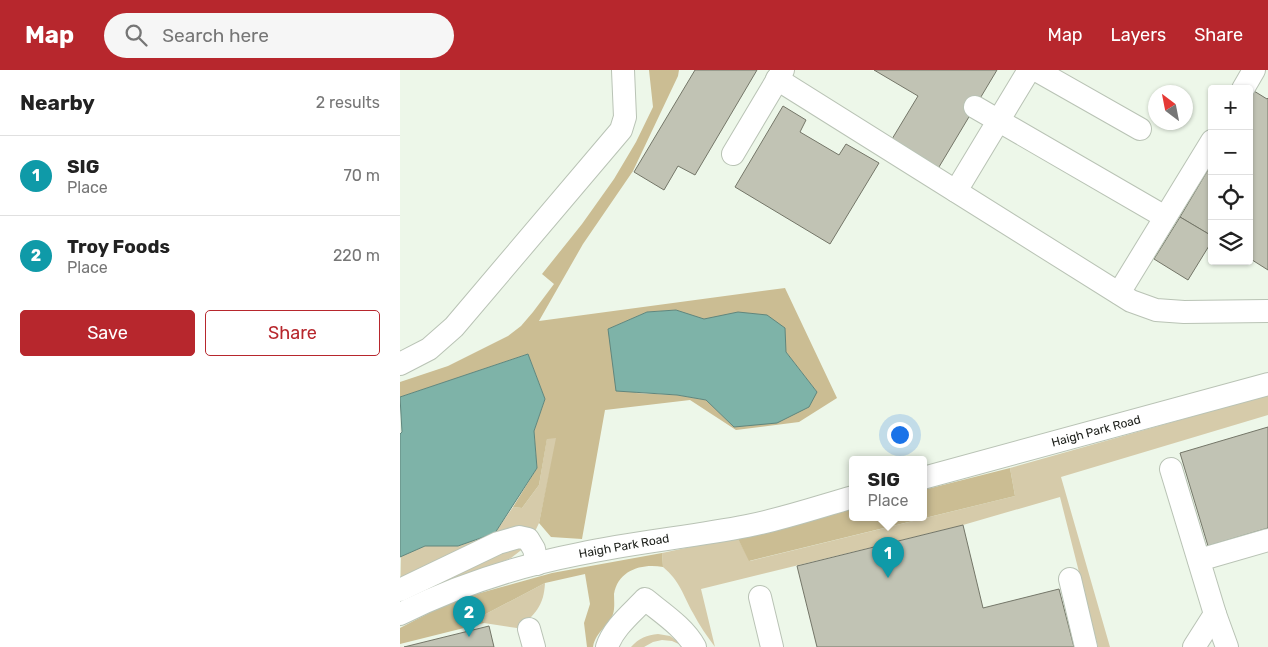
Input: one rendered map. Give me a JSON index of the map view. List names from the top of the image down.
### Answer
{
  "streets": {
    "street": ["Haigh Park Road"]
  },
  "north": "top left",
  "page": {
    "header": "Map",
    "search": "Search here",
    "nav": ["Map", "Layers", "Share"],
    "heading": ["Nearby", "2 results"],
    "map_buttons": ["+", "−"],
    "list": [
      {
        "mark": "1",
        "name": "SIG",
        "note": "Place",
        "value": "70 m"
      },
      {
        "mark": "2",
        "name": "Troy Foods",
        "note": "Place",
        "value": "220 m"
      }
    ],
    "buttons": ["Save", "Share"],
    "popup": ["SIG", "Place"],
    "pins": ["1", "2"]
  }
}
